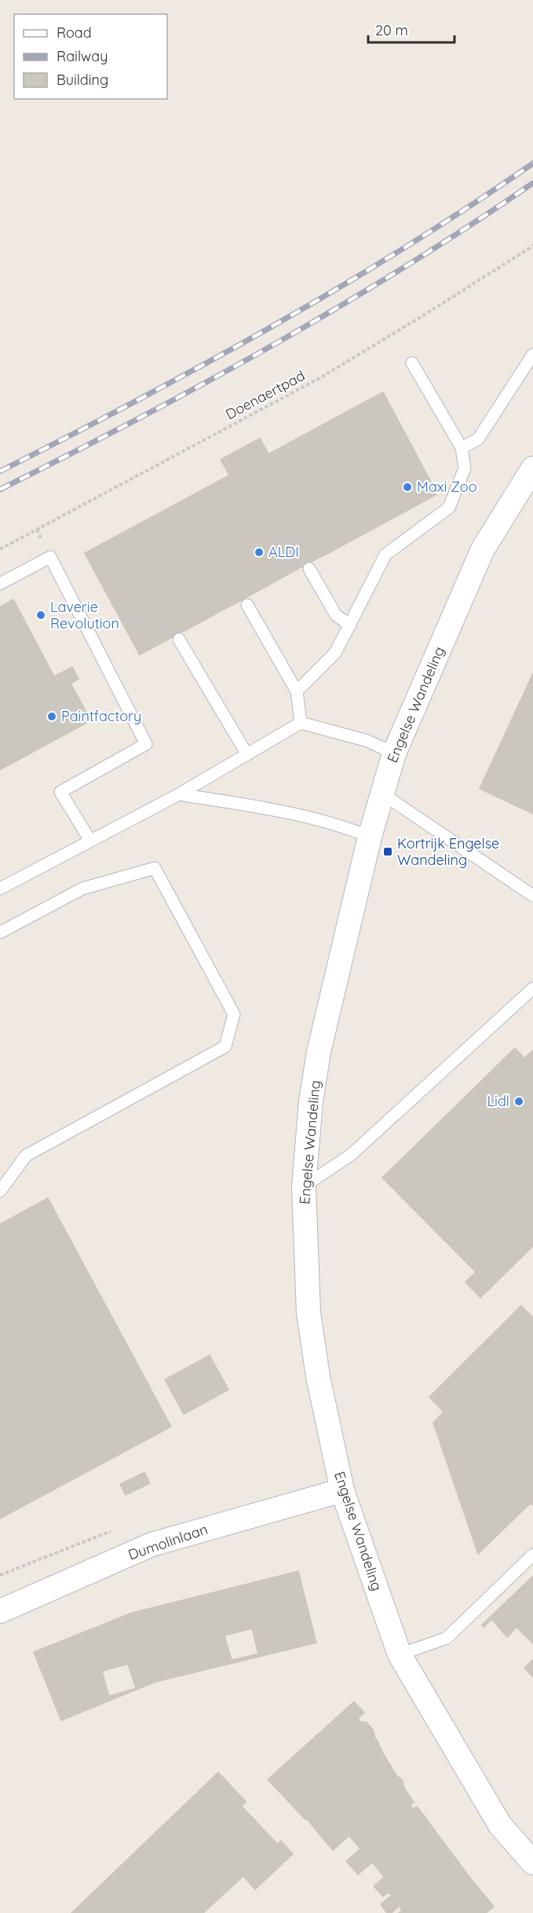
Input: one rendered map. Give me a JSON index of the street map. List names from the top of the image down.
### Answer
{
  "streets": {
    "street": ["Engelse Wandeling", "Dumolinlaan"],
    "path": ["Doenaertpad"]
  },
  "crossings": [
    ["Engelse Wandeling", "Dumolinlaan"]
  ],
  "places": {
    "other": [
      "Maxi Zoo",
      "ALDI",
      "Laverie Revolution",
      "Paintfactory",
      "Lidl"
    ],
    "transit": ["Kortrijk Engelse Wandeling"]
  },
  "legend": ["Road", "Railway", "Building"],
  "scale_bar": "20 m"
}
